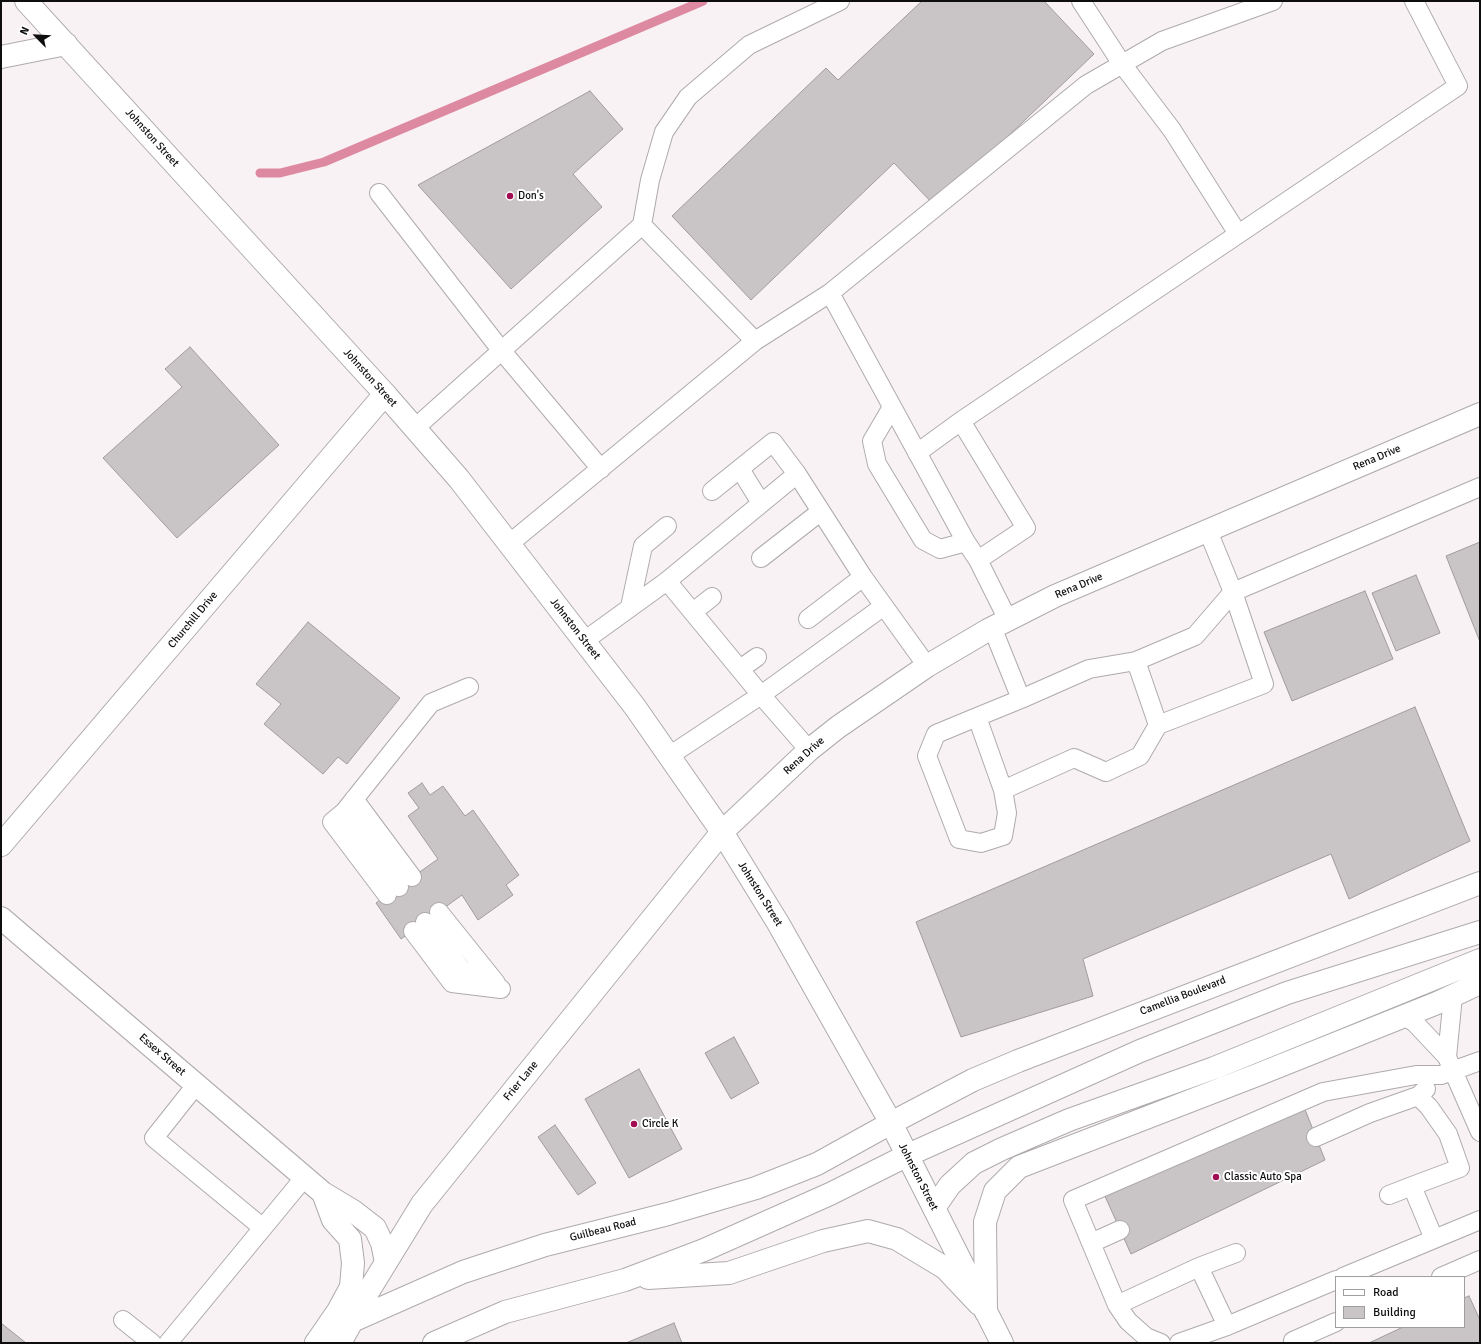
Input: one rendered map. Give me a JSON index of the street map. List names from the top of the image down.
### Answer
{
  "streets": {
    "street": [
      "Johnston Street",
      "Rena Drive",
      "Churchill Drive",
      "Camellia Boulevard",
      "Essex Street",
      "Frier Lane",
      "Guilbeau Road"
    ]
  },
  "crossings": [
    ["Johnston Street", "Rena Drive"],
    ["Johnston Street", "Churchill Drive"],
    ["Johnston Street", "Camellia Boulevard"],
    ["Johnston Street", "Frier Lane"],
    ["Johnston Street", "Guilbeau Road"],
    ["Rena Drive", "Frier Lane"],
    ["Camellia Boulevard", "Guilbeau Road"],
    ["Essex Street", "Frier Lane"],
    ["Essex Street", "Guilbeau Road"],
    ["Frier Lane", "Guilbeau Road"]
  ],
  "places": ["Don's", "Circle K", "Classic Auto Spa"],
  "legend": ["Road", "Building"],
  "north": "top left"
}
